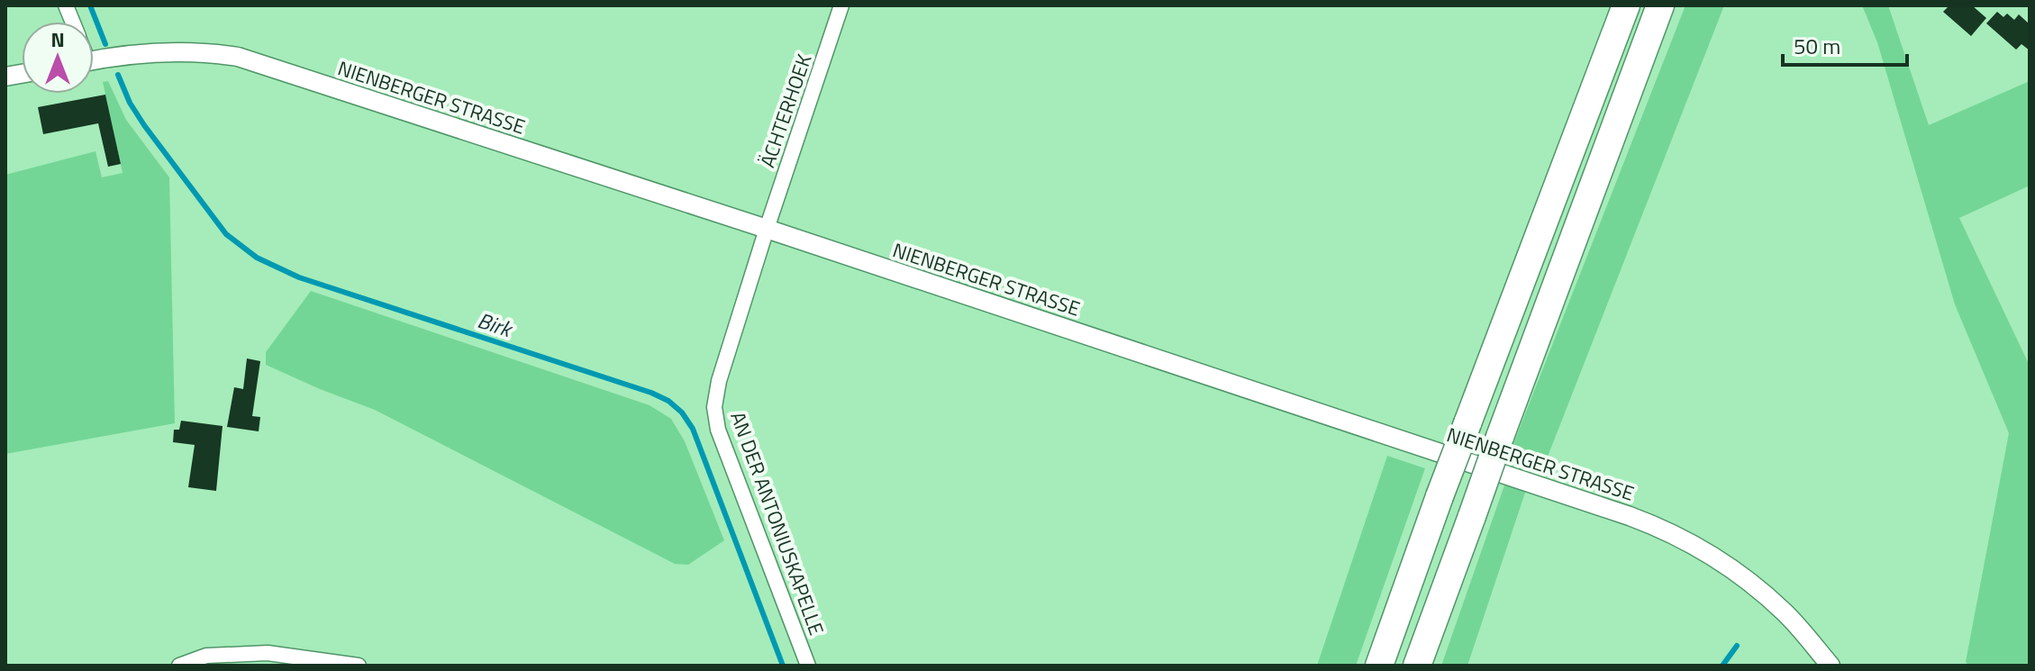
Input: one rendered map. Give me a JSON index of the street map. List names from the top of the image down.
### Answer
{
  "streets": {
    "street": ["NIENBERGER STRASSE", "ÄCHTERHOEK", "AN DER ANTONIUSKAPELLE"]
  },
  "crossings": [
    ["NIENBERGER STRASSE", "ÄCHTERHOEK"],
    ["NIENBERGER STRASSE", "AN DER ANTONIUSKAPELLE"],
    ["ÄCHTERHOEK", "AN DER ANTONIUSKAPELLE"]
  ],
  "water": ["Birk"],
  "scale_bar": "50 m",
  "north": "top"
}
